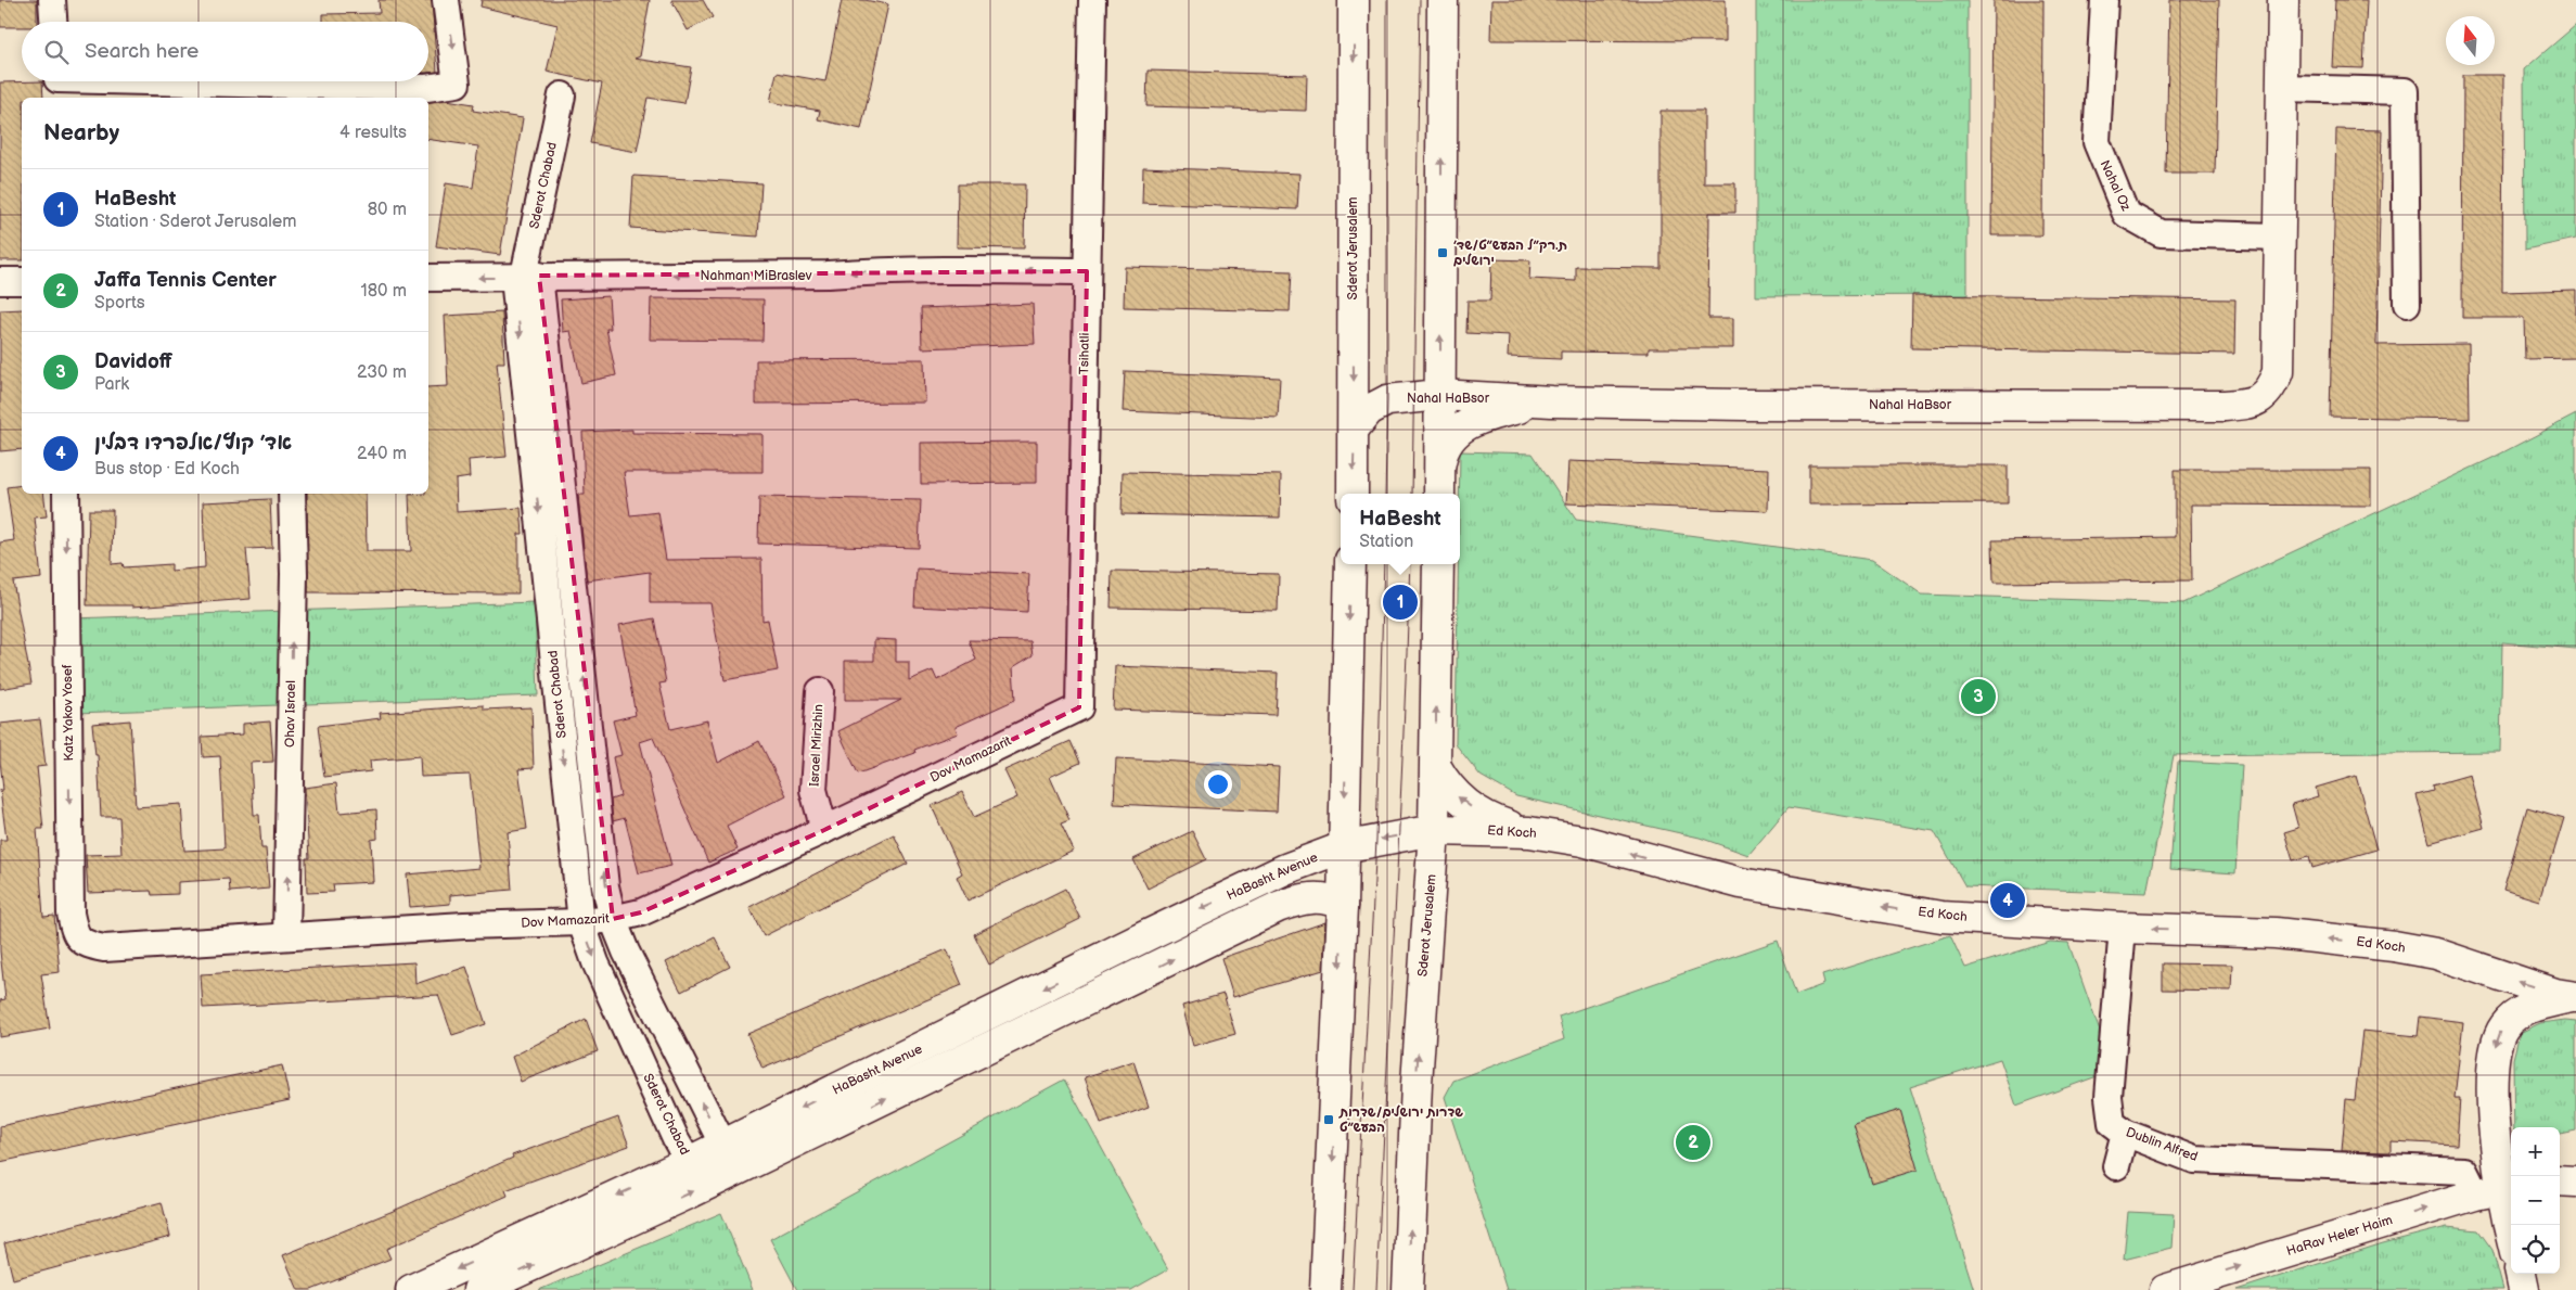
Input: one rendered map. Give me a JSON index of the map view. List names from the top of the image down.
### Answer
{
  "streets": {
    "street": [
      "Sderot Chabad",
      "Nahal Oz",
      "Sderot Jerusalem",
      "Nahman MiBraslev",
      "Tsihatli",
      "Nahal HaBsor",
      "Katz Yakov Yosef",
      "Ohav Israel",
      "Israel Mirizhin",
      "Dov Mamazarit",
      "Ed Koch",
      "HaBasht Avenue",
      "Dublin Alfred",
      "HaRav Heler Haim"
    ]
  },
  "crossings": [
    ["Sderot Chabad", "Nahman MiBraslev"],
    ["Sderot Chabad", "Dov Mamazarit"],
    ["Sderot Chabad", "HaBasht Avenue"],
    ["Nahal Oz", "Nahal HaBsor"],
    ["Sderot Jerusalem", "Nahal HaBsor"],
    ["Sderot Jerusalem", "Ed Koch"],
    ["Nahman MiBraslev", "Tsihatli"],
    ["Tsihatli", "Dov Mamazarit"],
    ["Katz Yakov Yosef", "Dov Mamazarit"],
    ["Ohav Israel", "Dov Mamazarit"],
    ["Israel Mirizhin", "Dov Mamazarit"],
    ["Ed Koch", "HaBasht Avenue"],
    ["Ed Koch", "Dublin Alfred"]
  ],
  "one_way": [
    "Nahman MiBraslev",
    "Katz Yakov Yosef",
    "Ohav Israel",
    "Ed Koch",
    "HaRav Heler Haim"
  ],
  "places": {
    "transit": ["ת.רק״ל הבעש״ט/שד׳ ירושלים", "שדרות ירושלים/שדרות הבעש״ט"]
  },
  "north": "top",
  "page": {
    "search": "Search here",
    "heading": ["Nearby", "4 results"],
    "list": [
      {
        "mark": "1",
        "name": "HaBesht",
        "note": "Station · Sderot Jerusalem",
        "value": "80 m"
      },
      {
        "mark": "2",
        "name": "Jaffa Tennis Center",
        "note": "Sports",
        "value": "180 m"
      },
      {
        "mark": "3",
        "name": "Davidoff",
        "note": "Park",
        "value": "230 m"
      },
      {
        "mark": "4",
        "name": "אד׳ קוץ/אלפרדו דבלין",
        "note": "Bus stop · Ed Koch",
        "value": "240 m"
      }
    ],
    "popup": ["HaBesht", "Station"],
    "pins": [
      "1",
      "3",
      "4",
      "2"
    ],
    "map_buttons": ["+", "−"]
  }
}
